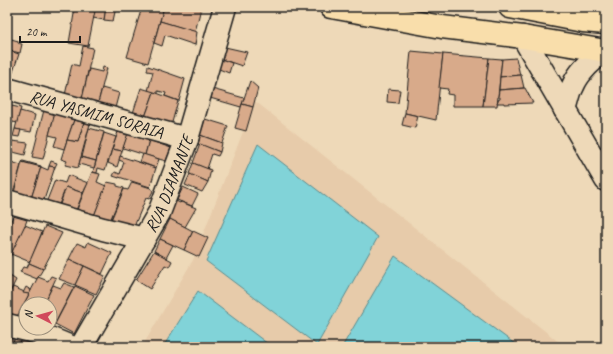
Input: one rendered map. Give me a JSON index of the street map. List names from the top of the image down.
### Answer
{
  "streets": {
    "street": ["RUA YASMIM SORAIA", "RUA DIAMANTE"]
  },
  "crossings": [
    ["RUA YASMIM SORAIA", "RUA DIAMANTE"]
  ],
  "scale_bar": "20 m",
  "north": "left"
}
